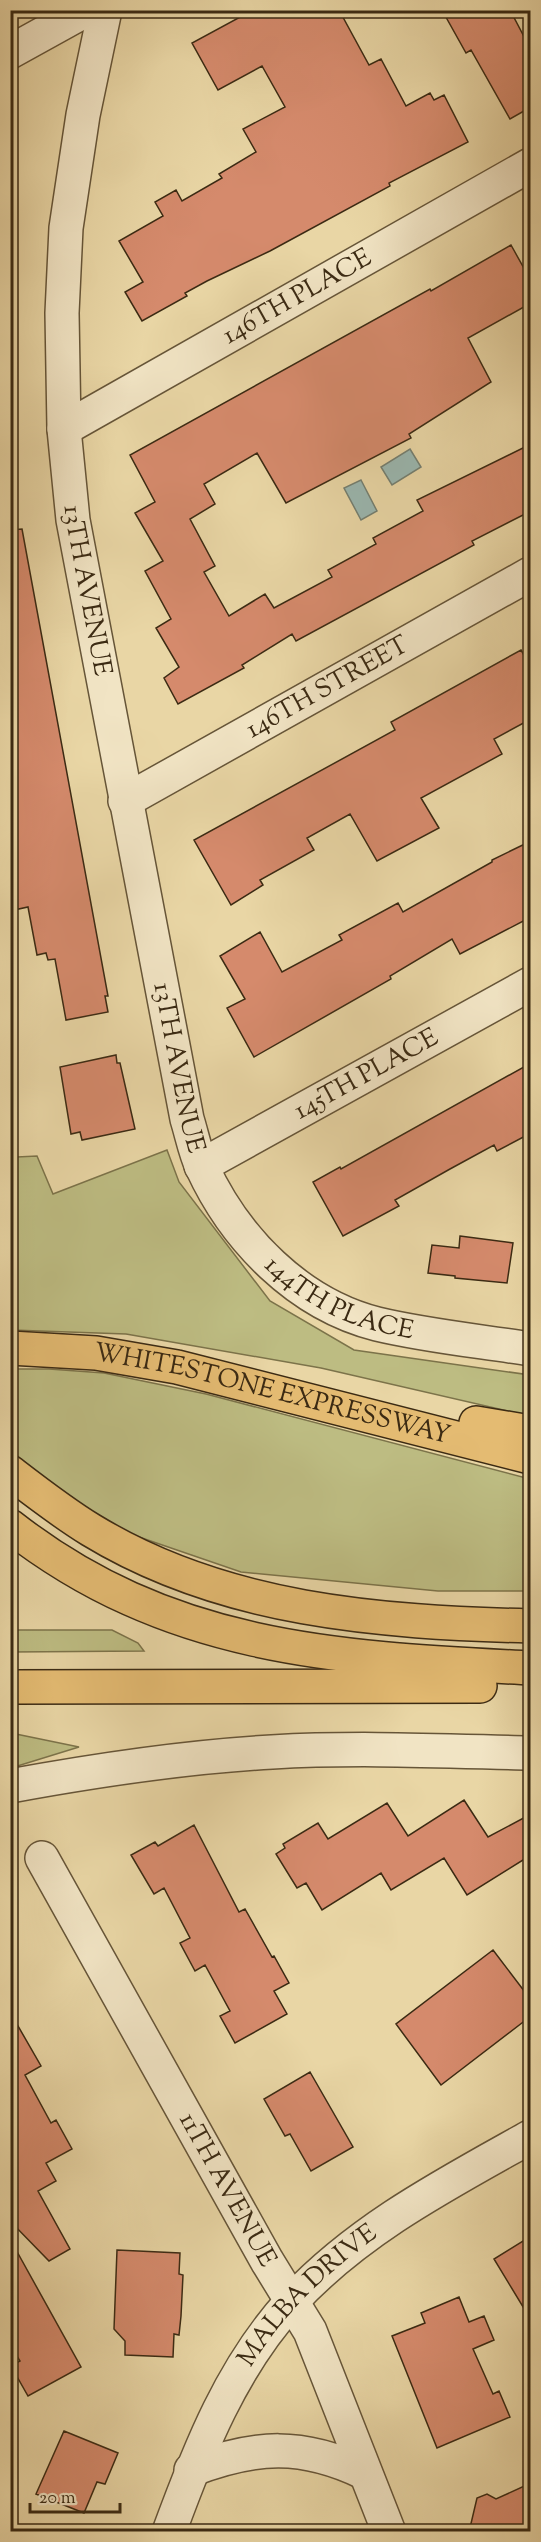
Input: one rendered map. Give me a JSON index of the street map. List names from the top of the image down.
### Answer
{
  "streets": {
    "highway": ["WHITESTONE EXPRESSWAY"],
    "street": [
      "146TH PLACE",
      "13TH AVENUE",
      "146TH STREET",
      "145TH PLACE",
      "144TH PLACE",
      "11TH AVENUE",
      "MALBA DRIVE"
    ]
  },
  "crossings": [
    ["146TH PLACE", "13TH AVENUE"],
    ["13TH AVENUE", "146TH STREET"],
    ["13TH AVENUE", "145TH PLACE"],
    ["13TH AVENUE", "144TH PLACE"],
    ["145TH PLACE", "144TH PLACE"],
    ["11TH AVENUE", "MALBA DRIVE"]
  ],
  "scale_bar": "20 m"
}
